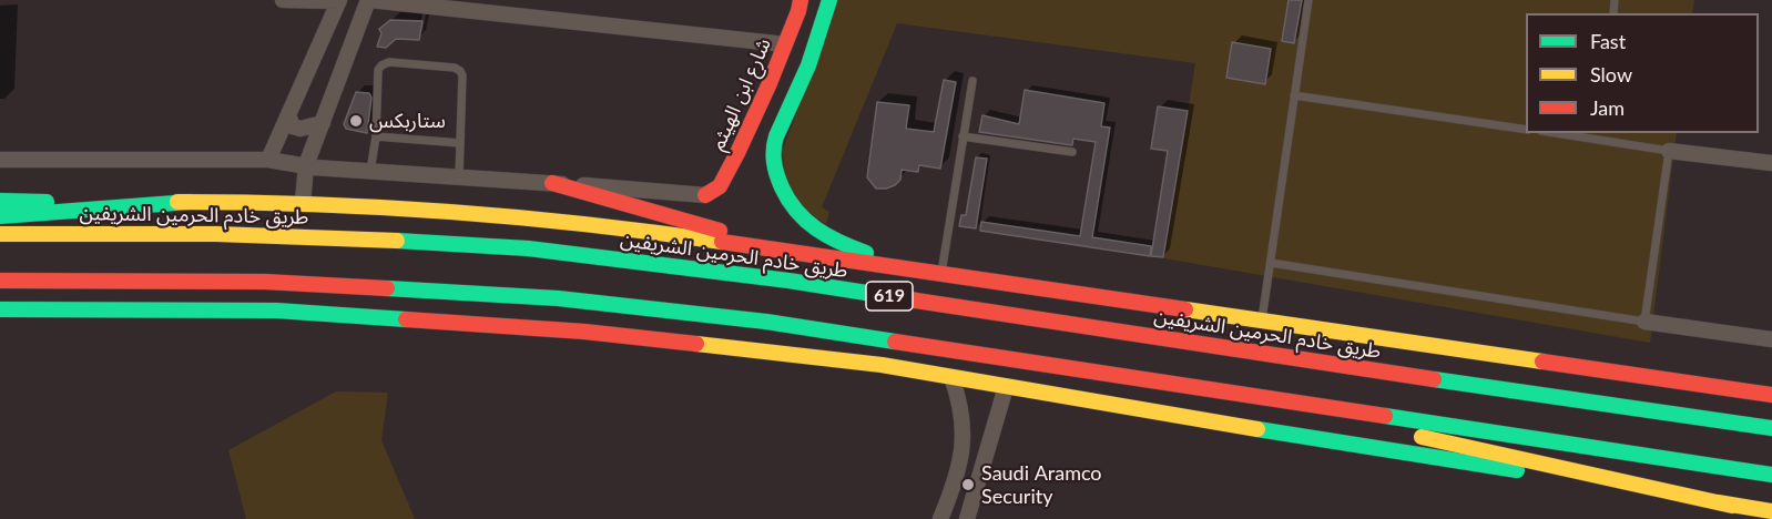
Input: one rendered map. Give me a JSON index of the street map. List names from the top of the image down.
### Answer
{
  "streets": {
    "main road": ["شارع ابن الهيثم", "طريق خادم الحرمين الشريفين", "619"]
  },
  "places": ["ستاربكس", "Saudi Aramco Security"],
  "legend": ["Fast", "Slow", "Jam"]
}
